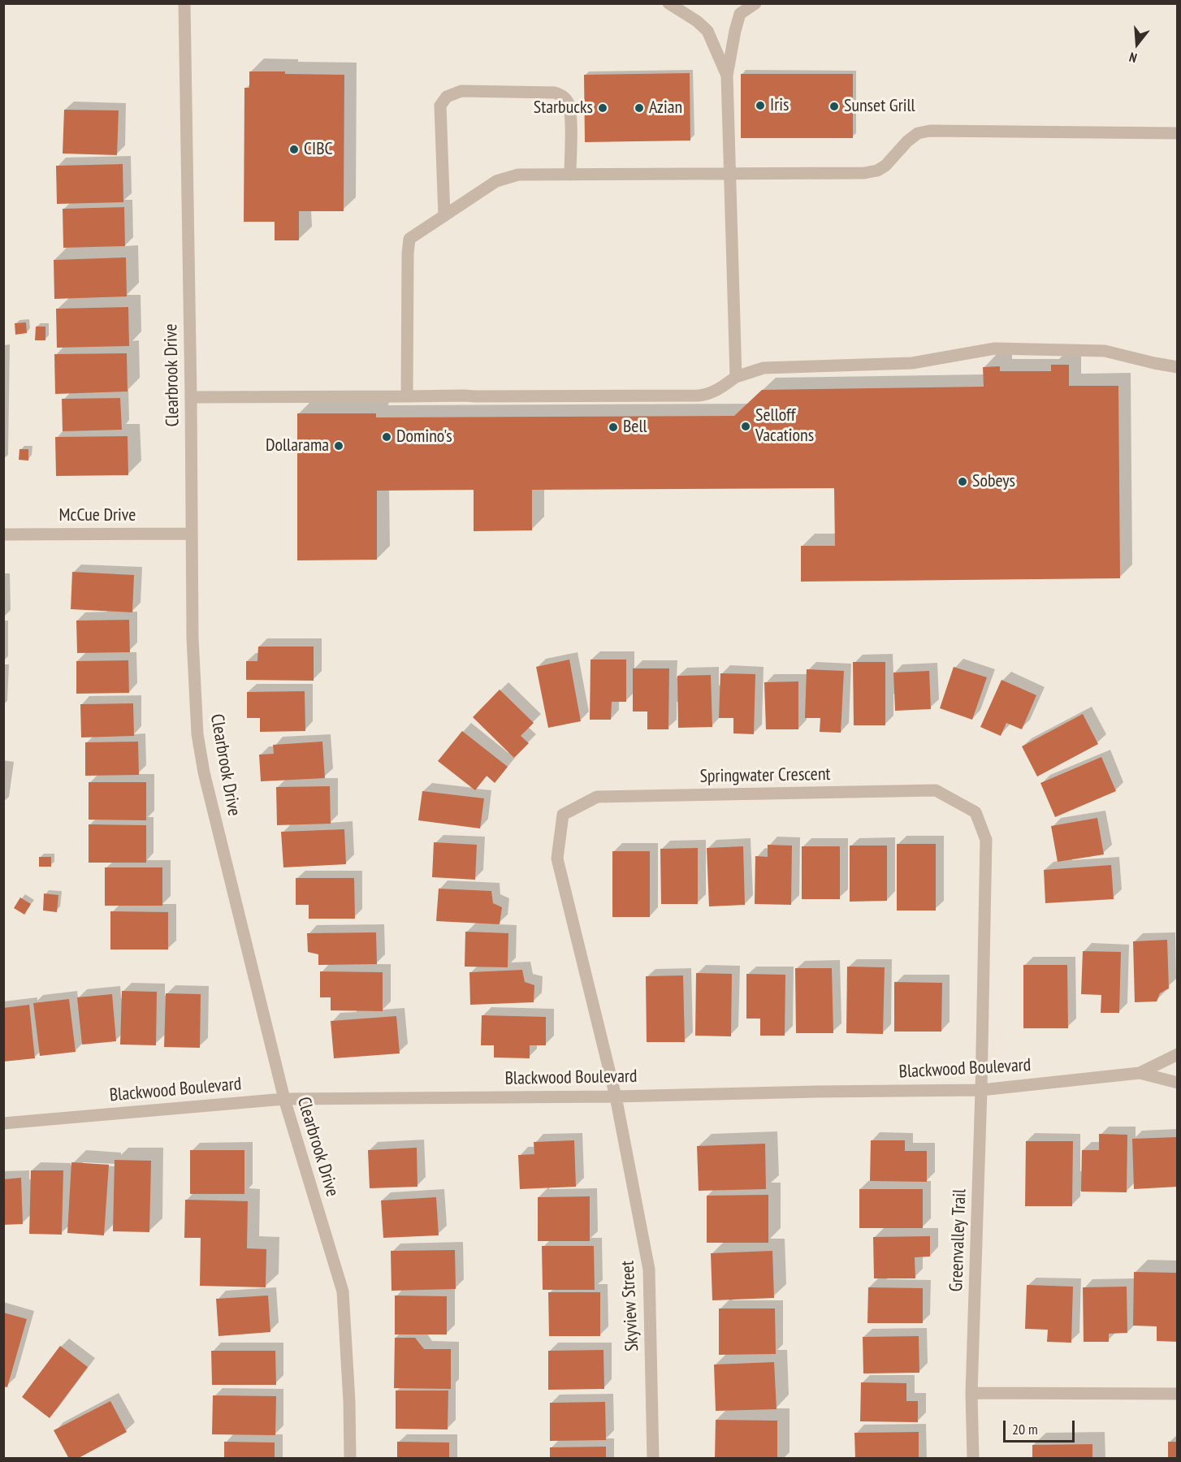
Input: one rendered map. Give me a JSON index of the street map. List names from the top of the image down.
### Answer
{
  "streets": {
    "street": [
      "Clearbrook Drive",
      "McCue Drive",
      "Springwater Crescent",
      "Blackwood Boulevard",
      "Greenvalley Trail",
      "Skyview Street"
    ]
  },
  "crossings": [
    ["Clearbrook Drive", "McCue Drive"],
    ["Clearbrook Drive", "Blackwood Boulevard"],
    ["Springwater Crescent", "Blackwood Boulevard"],
    ["Springwater Crescent", "Greenvalley Trail"],
    ["Springwater Crescent", "Skyview Street"],
    ["Blackwood Boulevard", "Greenvalley Trail"],
    ["Blackwood Boulevard", "Skyview Street"]
  ],
  "places": [
    "Iris",
    "Sunset Grill",
    "Starbucks",
    "Azian",
    "CIBC",
    "Selloff Vacations",
    "Bell",
    "Domino's",
    "Dollarama",
    "Sobeys"
  ],
  "scale_bar": "20 m",
  "north": "bottom"
}
